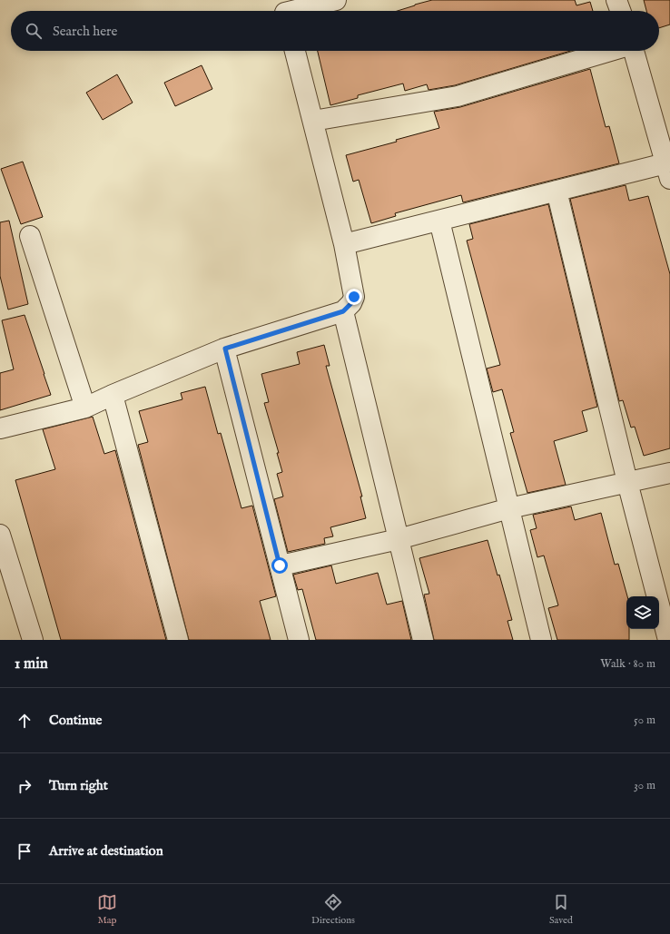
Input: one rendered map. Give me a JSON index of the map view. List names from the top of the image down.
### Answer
{
  "page": {
    "search": "Search here",
    "heading": ["1 min", "Walk · 80 m"],
    "list": [
      ["Continue", "50 m"],
      ["Turn right", "30 m"],
      "Arrive at destination"
    ],
    "nav": ["Map", "Directions", "Saved"]
  }
}
